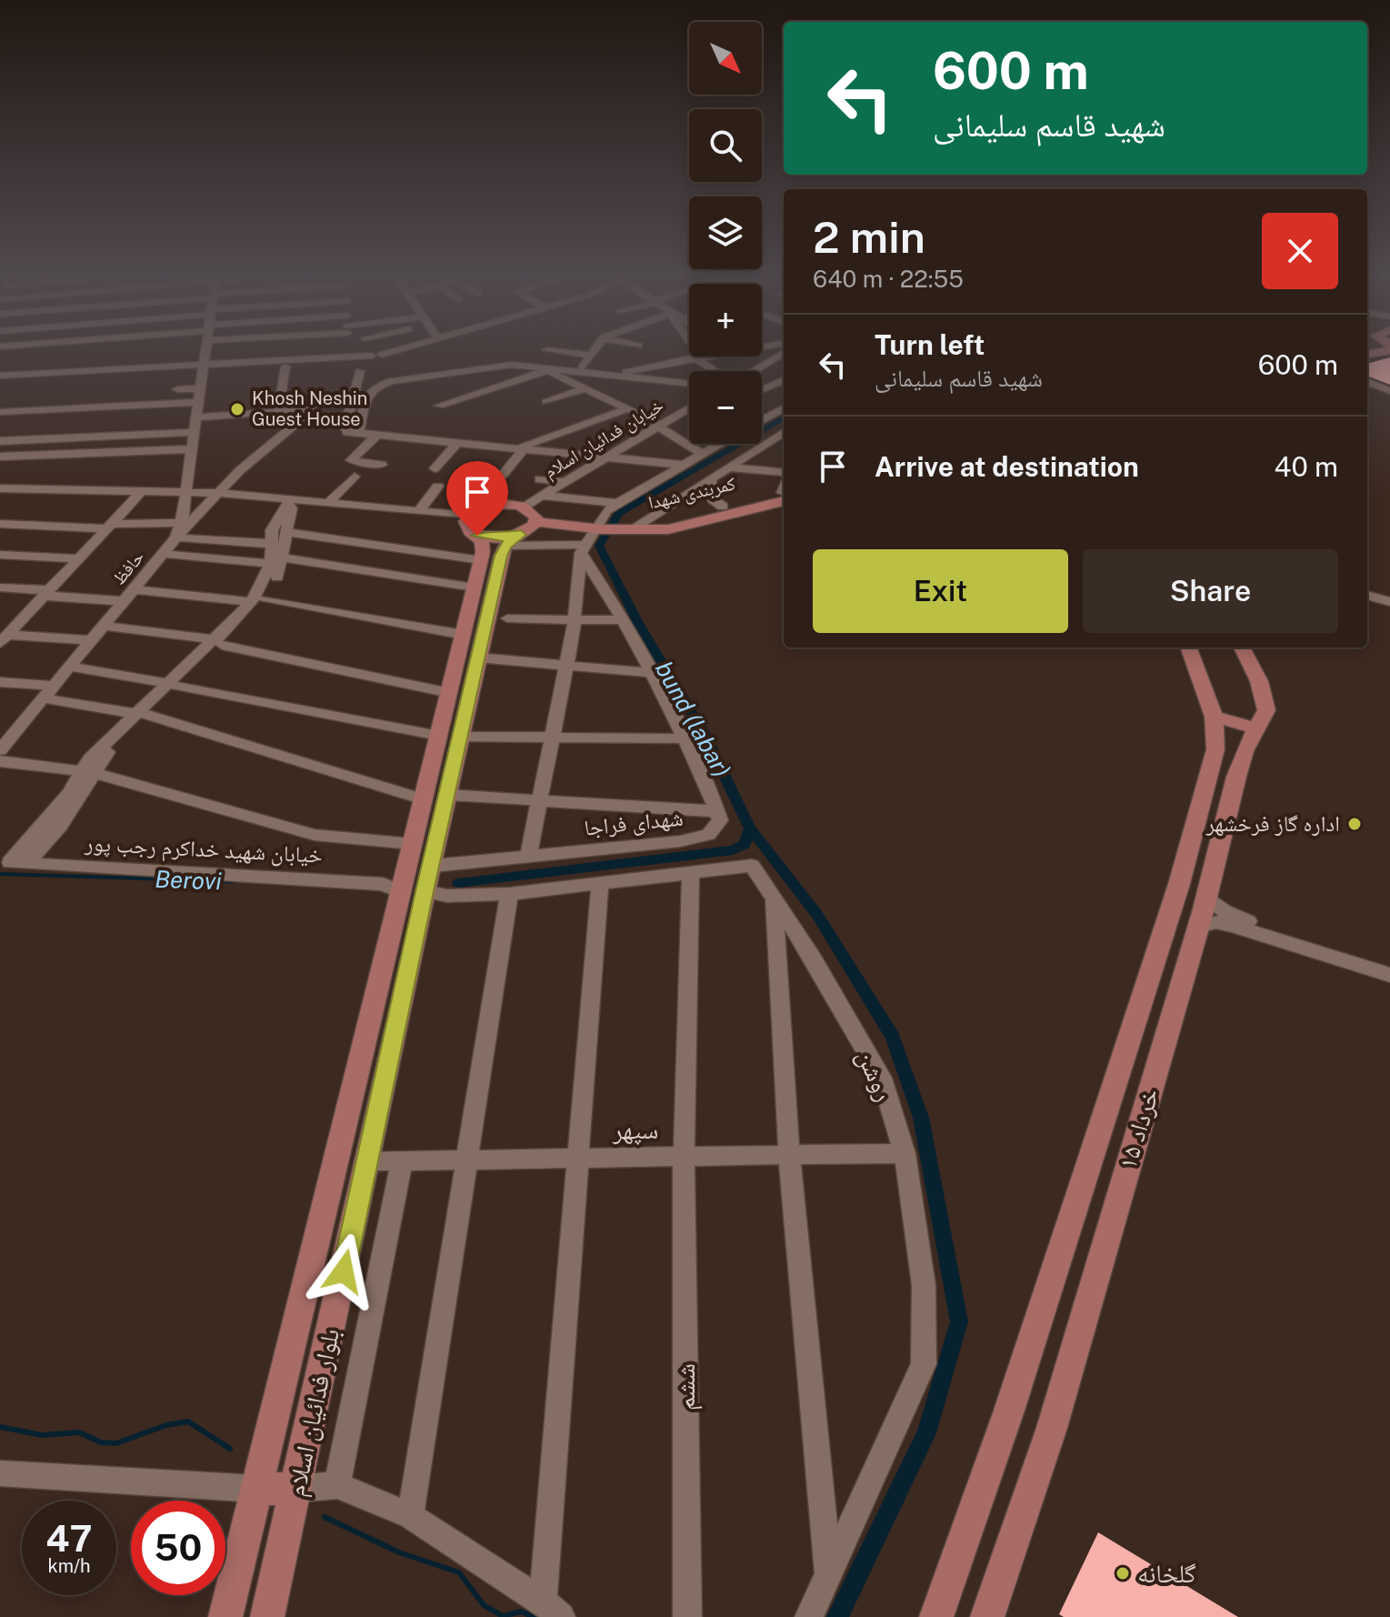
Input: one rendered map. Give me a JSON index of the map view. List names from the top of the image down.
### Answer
{
  "streets": {
    "main road": ["کمربندی شهدا", "۱۵ خرداد", "بلوار فدائیان اسلام"],
    "street": [
      "خیابان فدائیان اسلام",
      "حافظ",
      "شهدای فراجا",
      "خیابان شهید خداکرم رجب پور",
      "روشن",
      "سپهر",
      "ششم"
    ]
  },
  "crossings": [
    ["شهدای فراجا", "بلوار فدائیان اسلام"],
    ["خیابان شهید خداکرم رجب پور", "روشن"],
    ["خیابان شهید خداکرم رجب پور", "بلوار فدائیان اسلام"],
    ["روشن", "سپهر"],
    ["روشن", "ششم"],
    ["روشن", "بلوار فدائیان اسلام"],
    ["سپهر", "ششم"],
    ["سپهر", "بلوار فدائیان اسلام"]
  ],
  "water": ["bund (labar)", "Berovi"],
  "places": ["Khosh Neshin Guest House", "اداره گاز فرخشهر", "گلخانه"],
  "north": "bottom right",
  "page": {
    "map_buttons": ["+", "−"],
    "turn": ["600 m", "شهید قاسم سلیمانی"],
    "heading": ["2 min", "640 m · 22:55"],
    "list": [
      {
        "name": "Turn left",
        "note": "شهید قاسم سلیمانی",
        "value": "600 m"
      },
      {
        "name": "Arrive at destination",
        "value": "40 m"
      }
    ],
    "buttons": ["Exit", "Share"],
    "speed": "47 km/h",
    "limit": "50"
  }
}
